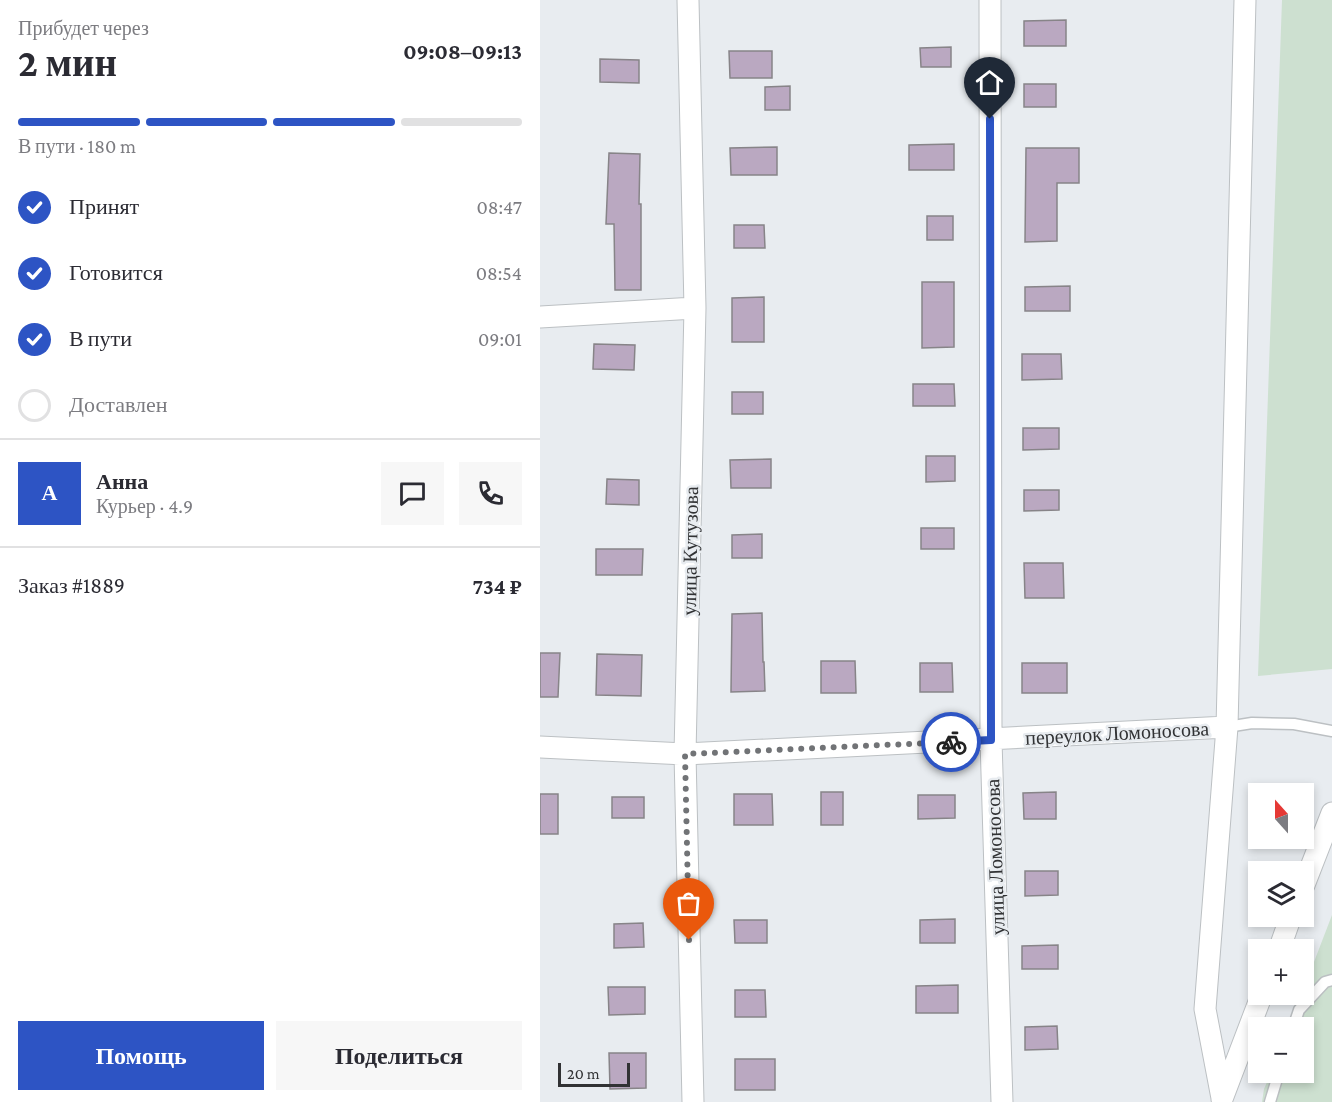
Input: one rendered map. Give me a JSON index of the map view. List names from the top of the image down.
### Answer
{
  "streets": {
    "street": ["улица Кутузова", "переулок Ломоносова", "улица Ломоносова"]
  },
  "crossings": [
    ["улица Кутузова", "переулок Ломоносова"],
    ["переулок Ломоносова", "улица Ломоносова"]
  ],
  "scale_bar": "20 m",
  "north": "top",
  "page": {
    "heading": ["2 мин", "Прибудет через", "09:08–09:13"],
    "panel": [
      "Анна",
      "Курьер · 4.9",
      "Заказ #1889",
      "734 ₽"
    ],
    "bar": "В пути · 180 m",
    "list": [
      ["Принят", "08:47"],
      ["Готовится", "08:54"],
      ["В пути", "09:01"],
      "Доставлен"
    ],
    "round": "А",
    "map_buttons": ["+", "−"],
    "buttons": ["Помощь", "Поделиться"],
    "scale": "20 m"
  }
}
